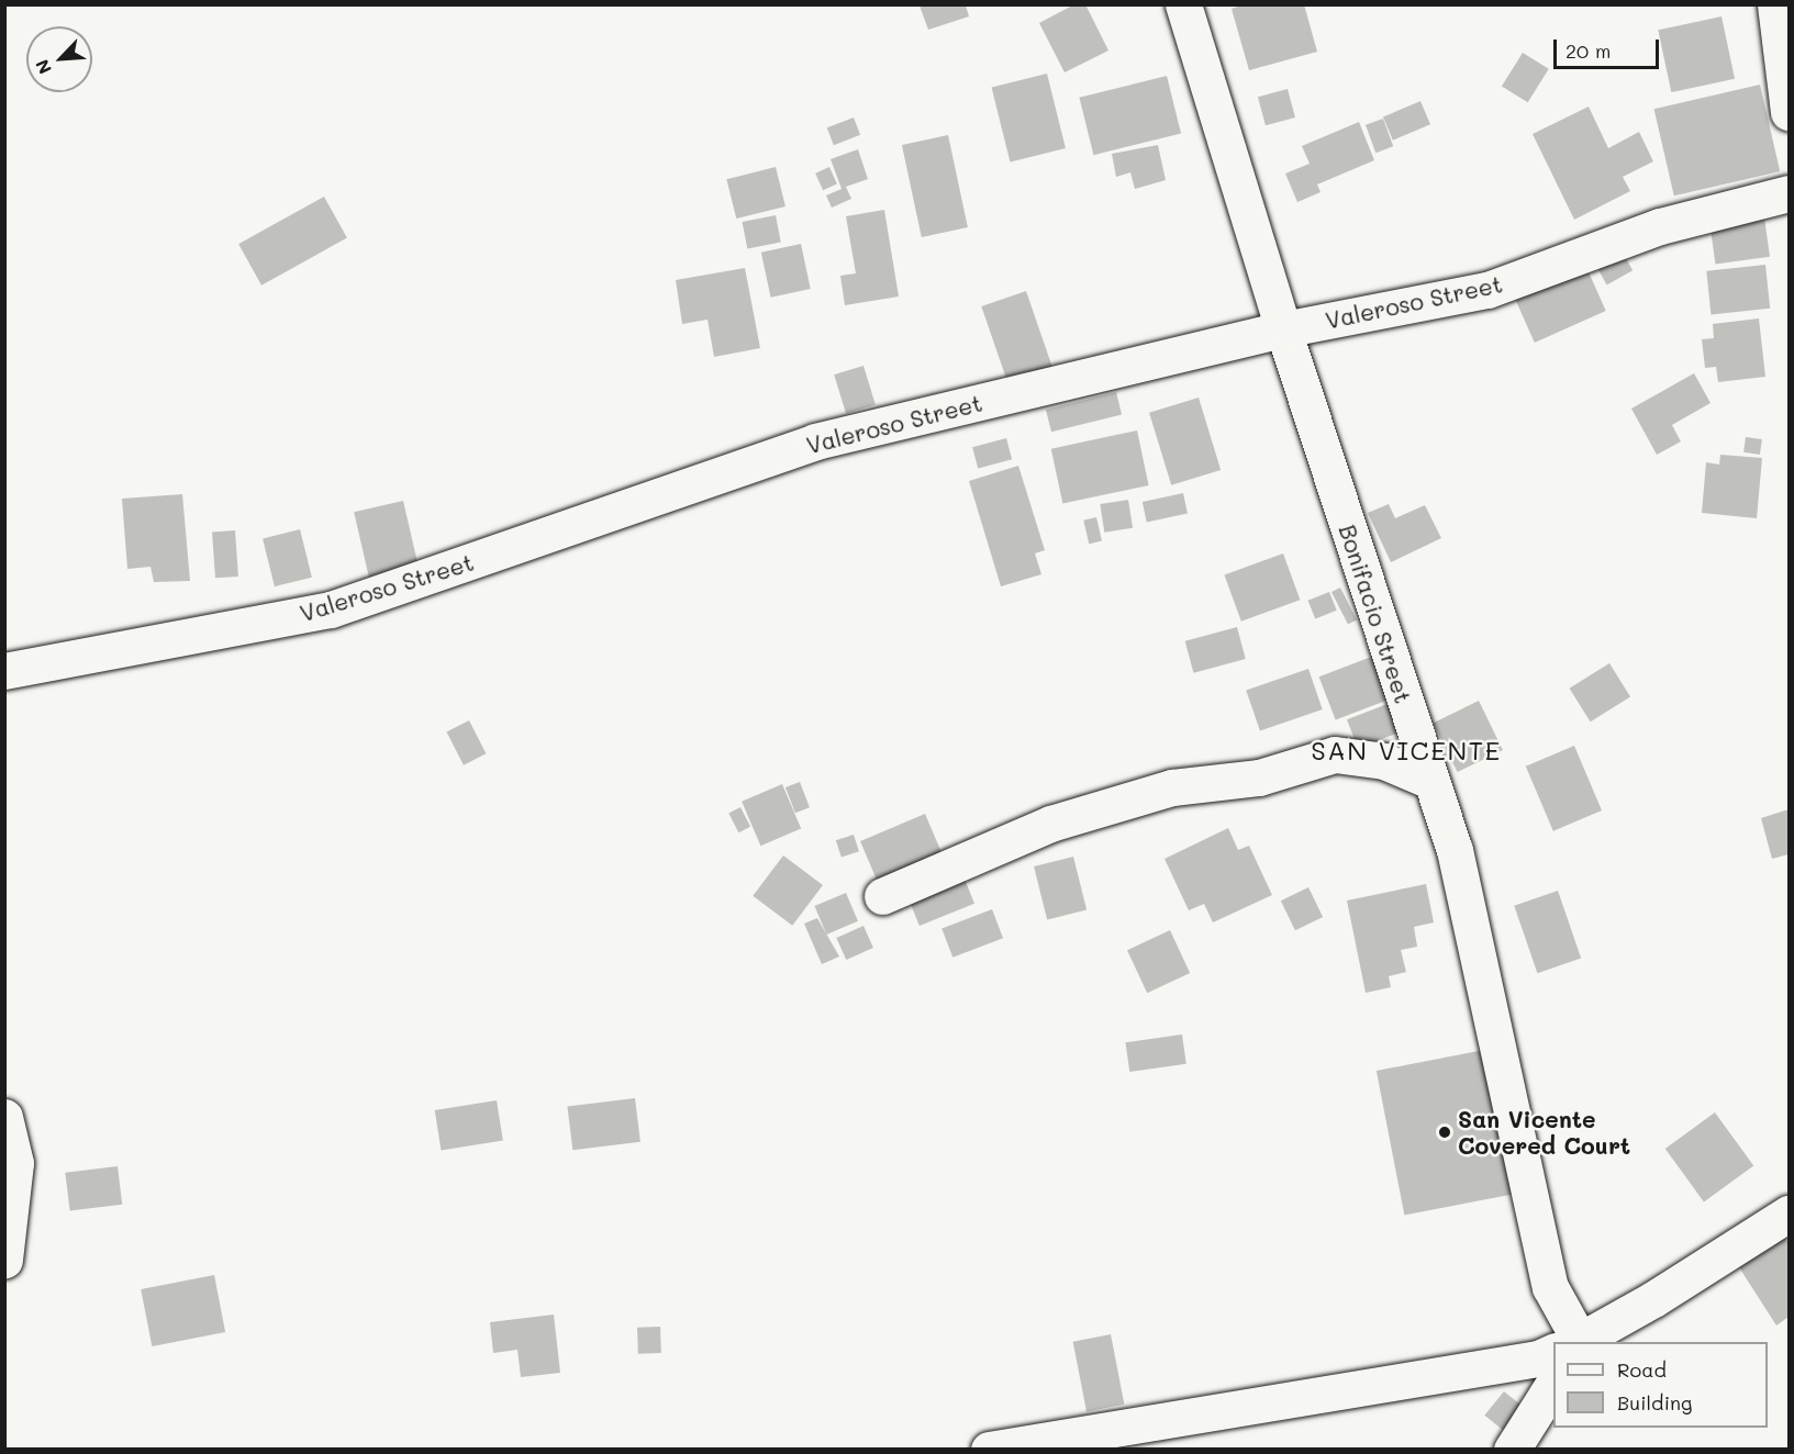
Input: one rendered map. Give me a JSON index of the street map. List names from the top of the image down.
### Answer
{
  "streets": {
    "street": ["Valeroso Street", "Bonifacio Street"]
  },
  "crossings": [
    ["Valeroso Street", "Bonifacio Street"]
  ],
  "districts": ["SAN VICENTE"],
  "places": ["San Vicente Covered Court"],
  "legend": ["Road", "Building"],
  "scale_bar": "20 m",
  "north": "bottom left"
}
